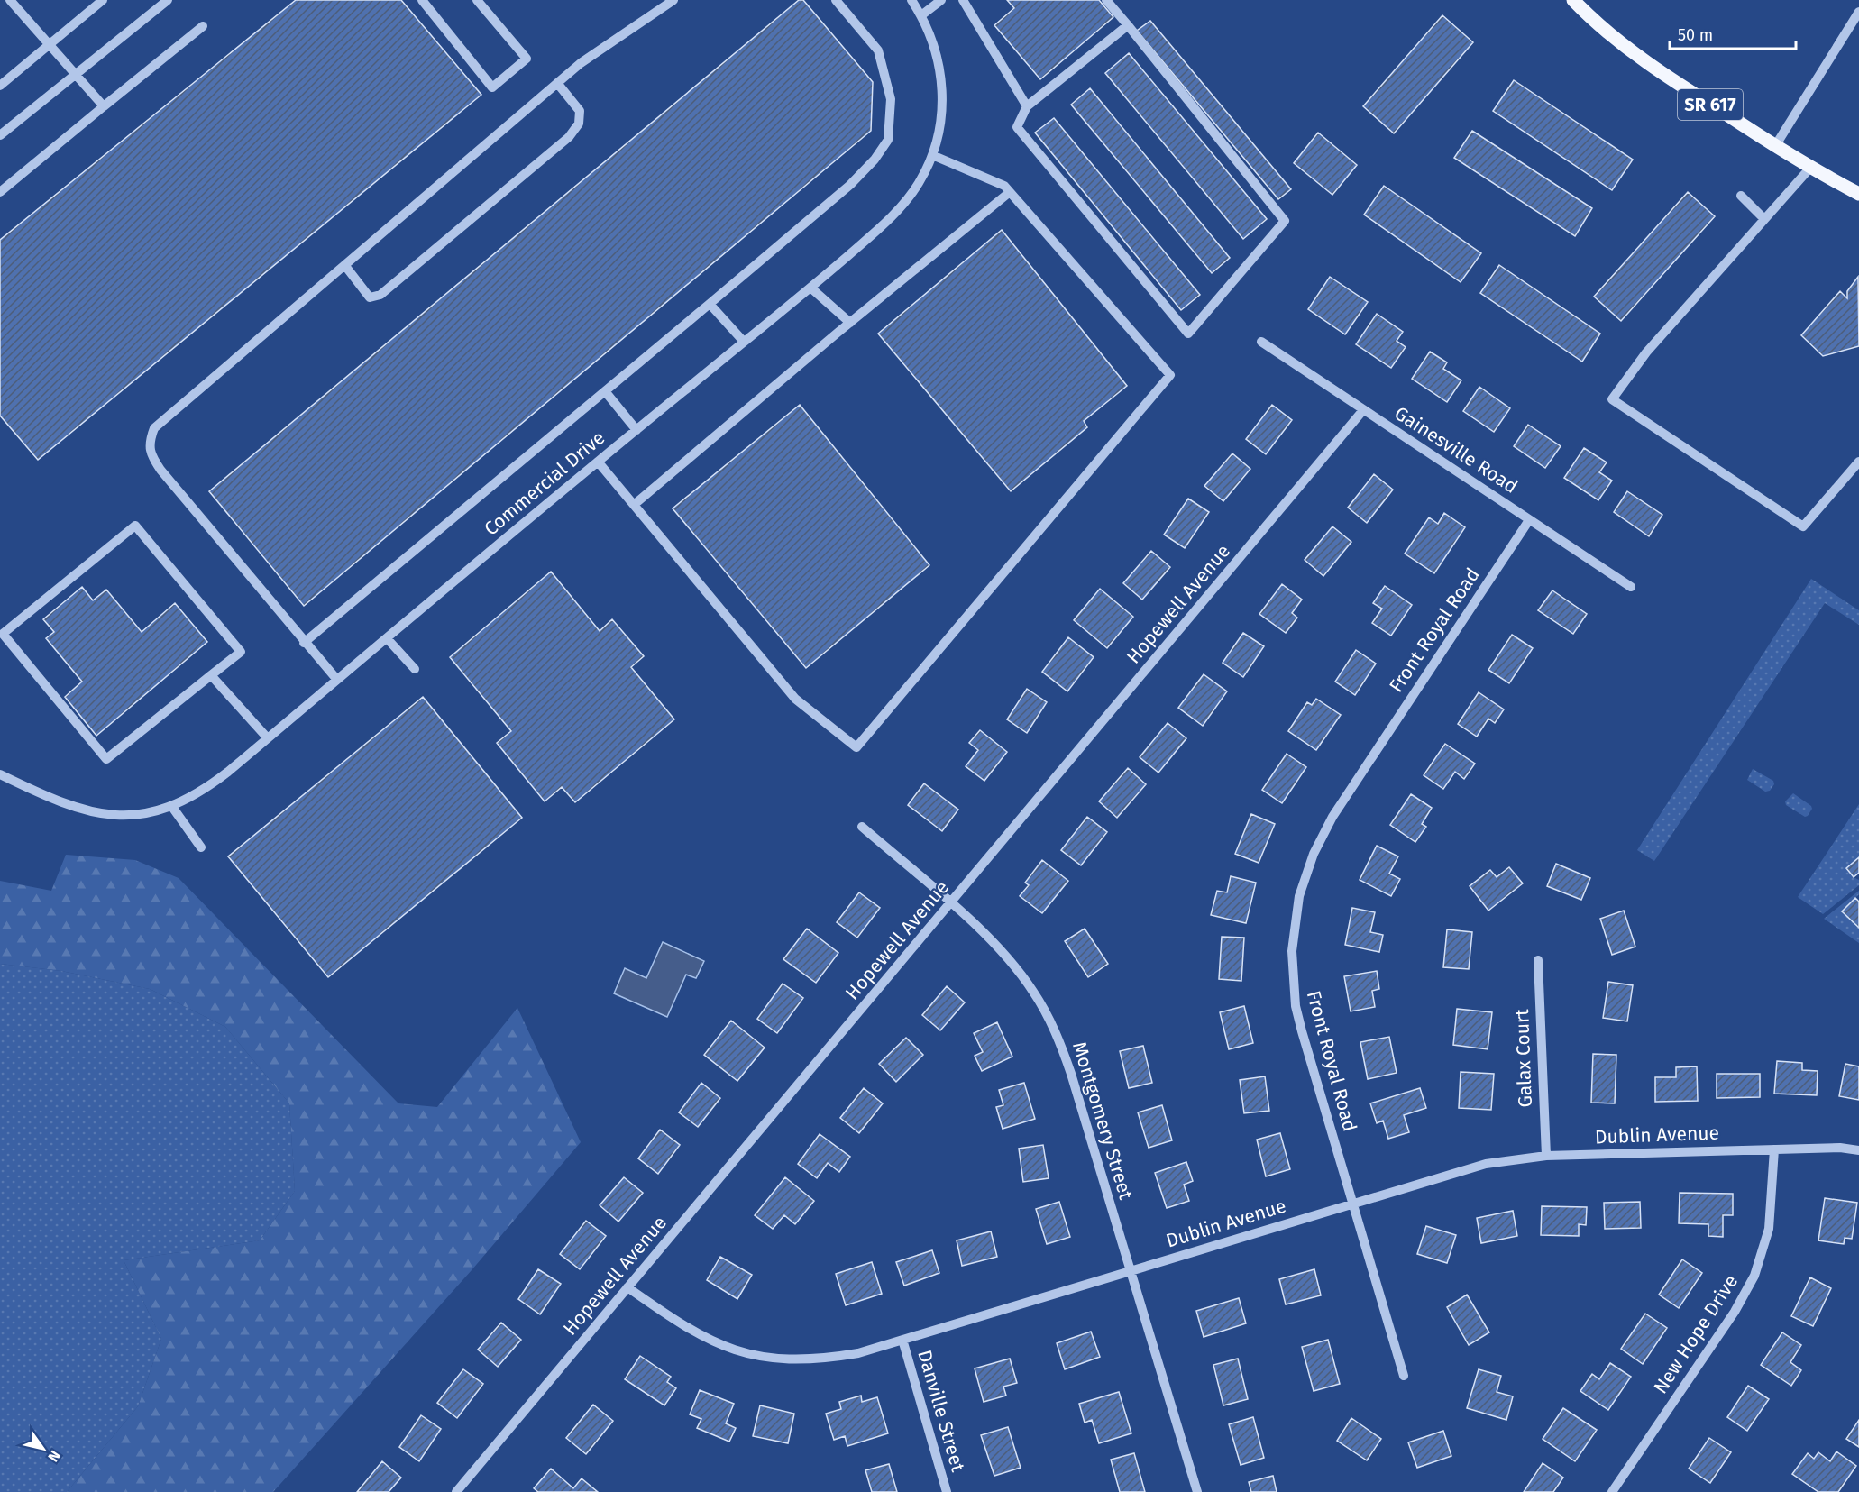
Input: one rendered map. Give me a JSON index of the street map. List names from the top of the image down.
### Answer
{
  "streets": {
    "main road": ["SR 617"],
    "street": [
      "Gainesville Road",
      "Commercial Drive",
      "Hopewell Avenue",
      "Front Royal Road",
      "Galax Court",
      "Montgomery Street",
      "Dublin Avenue",
      "New Hope Drive",
      "Danville Street"
    ]
  },
  "crossings": [
    ["Gainesville Road", "Hopewell Avenue"],
    ["Gainesville Road", "Front Royal Road"],
    ["Hopewell Avenue", "Montgomery Street"],
    ["Hopewell Avenue", "Dublin Avenue"],
    ["Front Royal Road", "Dublin Avenue"],
    ["Galax Court", "Dublin Avenue"],
    ["Montgomery Street", "Dublin Avenue"],
    ["Dublin Avenue", "New Hope Drive"],
    ["Dublin Avenue", "Danville Street"]
  ],
  "scale_bar": "50 m",
  "north": "bottom right"
}
